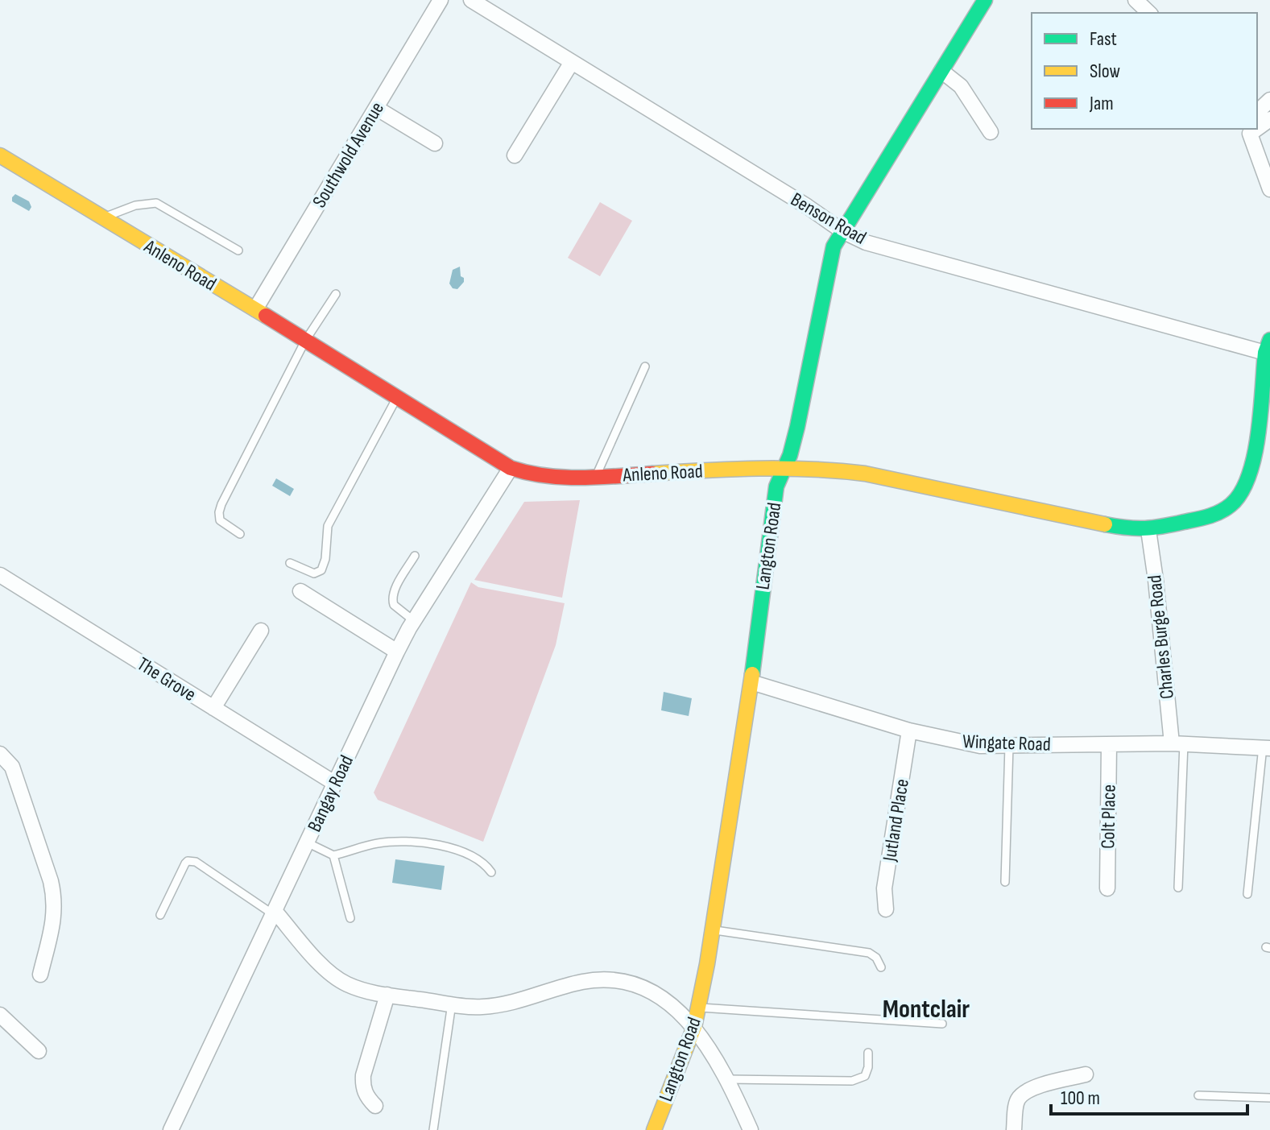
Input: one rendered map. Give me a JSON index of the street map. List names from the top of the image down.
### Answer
{
  "streets": {
    "street": [
      "Southwold Avenue",
      "Benson Road",
      "Anleno Road",
      "Langton Road",
      "Charles Burge Road",
      "The Grove",
      "Wingate Road",
      "Bangay Road",
      "Colt Place",
      "Jutland Place"
    ]
  },
  "crossings": [
    ["Southwold Avenue", "Anleno Road"],
    ["Benson Road", "Anleno Road"],
    ["Benson Road", "Langton Road"],
    ["Anleno Road", "Langton Road"],
    ["Anleno Road", "Charles Burge Road"],
    ["Anleno Road", "Bangay Road"],
    ["Langton Road", "Wingate Road"],
    ["Charles Burge Road", "Wingate Road"],
    ["The Grove", "Bangay Road"],
    ["Wingate Road", "Colt Place"],
    ["Wingate Road", "Jutland Place"]
  ],
  "districts": ["Montclair"],
  "legend": ["Fast", "Slow", "Jam"],
  "scale_bar": "100 m"
}
